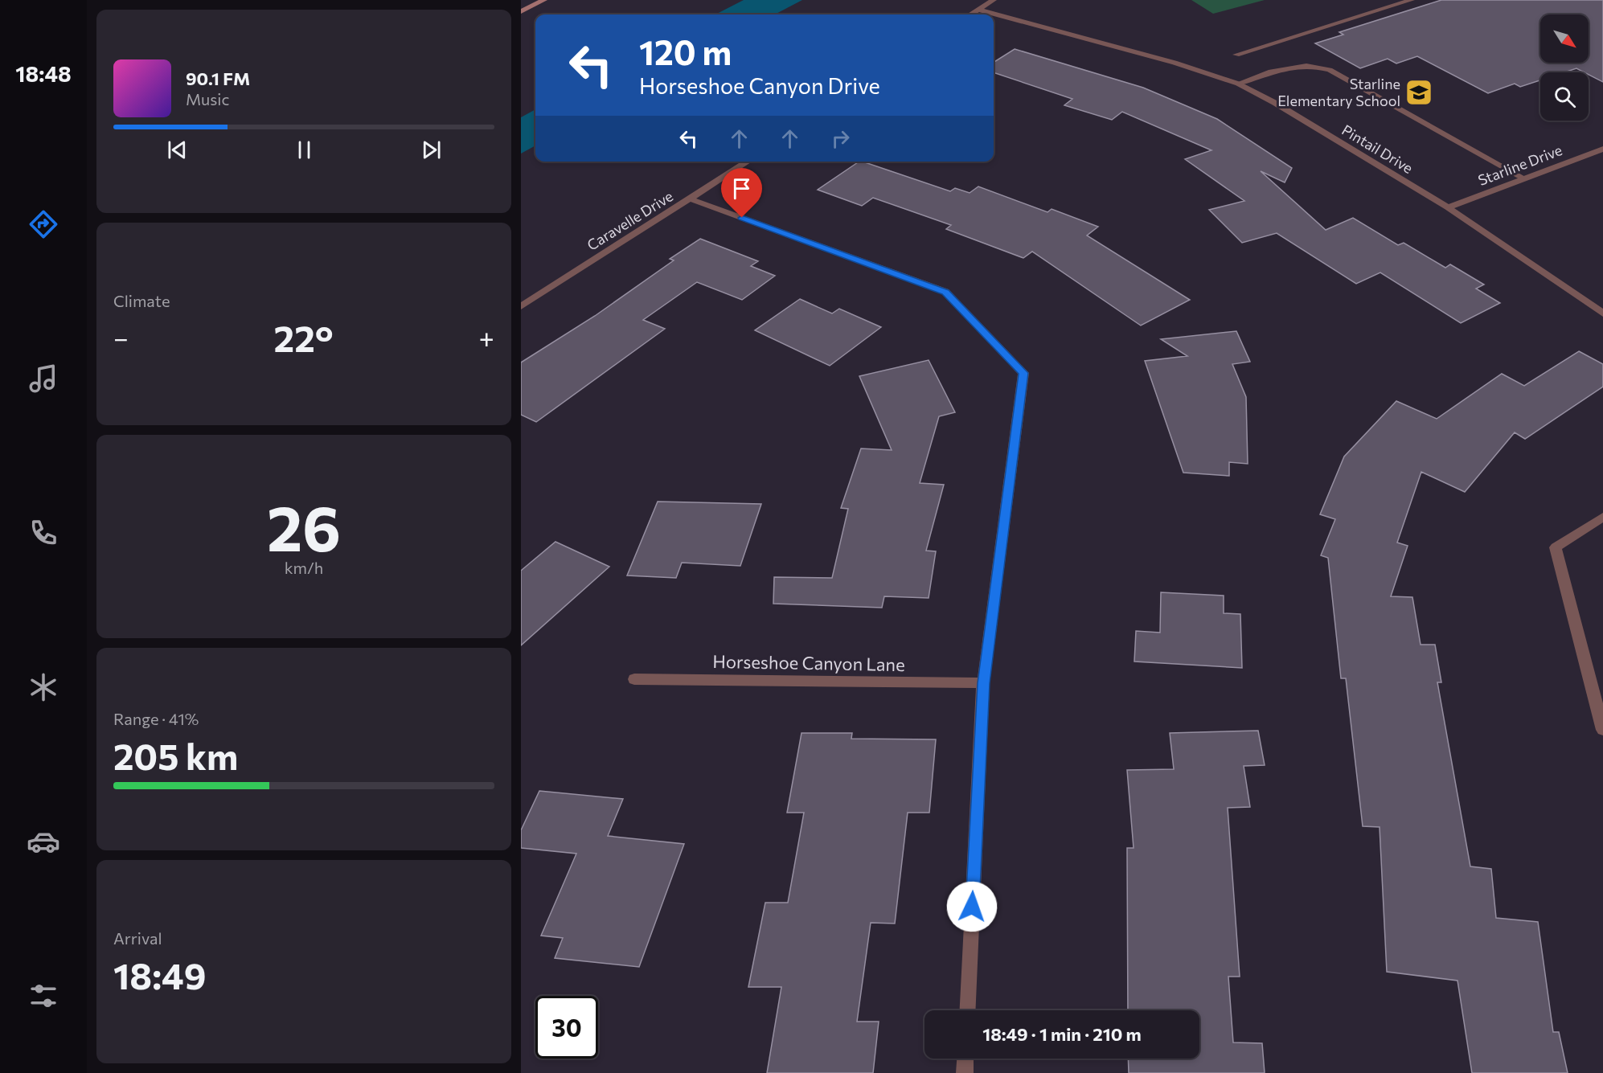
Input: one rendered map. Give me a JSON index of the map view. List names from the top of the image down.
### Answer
{
  "streets": {
    "street": [
      "Pintail Drive",
      "Starline Drive",
      "Caravelle Drive",
      "Horseshoe Canyon Lane"
    ]
  },
  "crossings": [
    ["Pintail Drive", "Starline Drive"]
  ],
  "places": {
    "school or university": ["Starline Elementary School"]
  },
  "north": "bottom right",
  "page": {
    "tabs": "18:48",
    "turn": ["120 m", "Horseshoe Canyon Drive"],
    "song": ["90.1 FM", "Music"],
    "tile": [
      "Climate",
      ["26", "km/h"],
      ["Range · 41%", "205 km"],
      ["Arrival", "18:49"]
    ],
    "heat": ["−", "22°", "+"],
    "limit": "30",
    "trip": "18:49 · 1 min · 210 m"
  }
}
